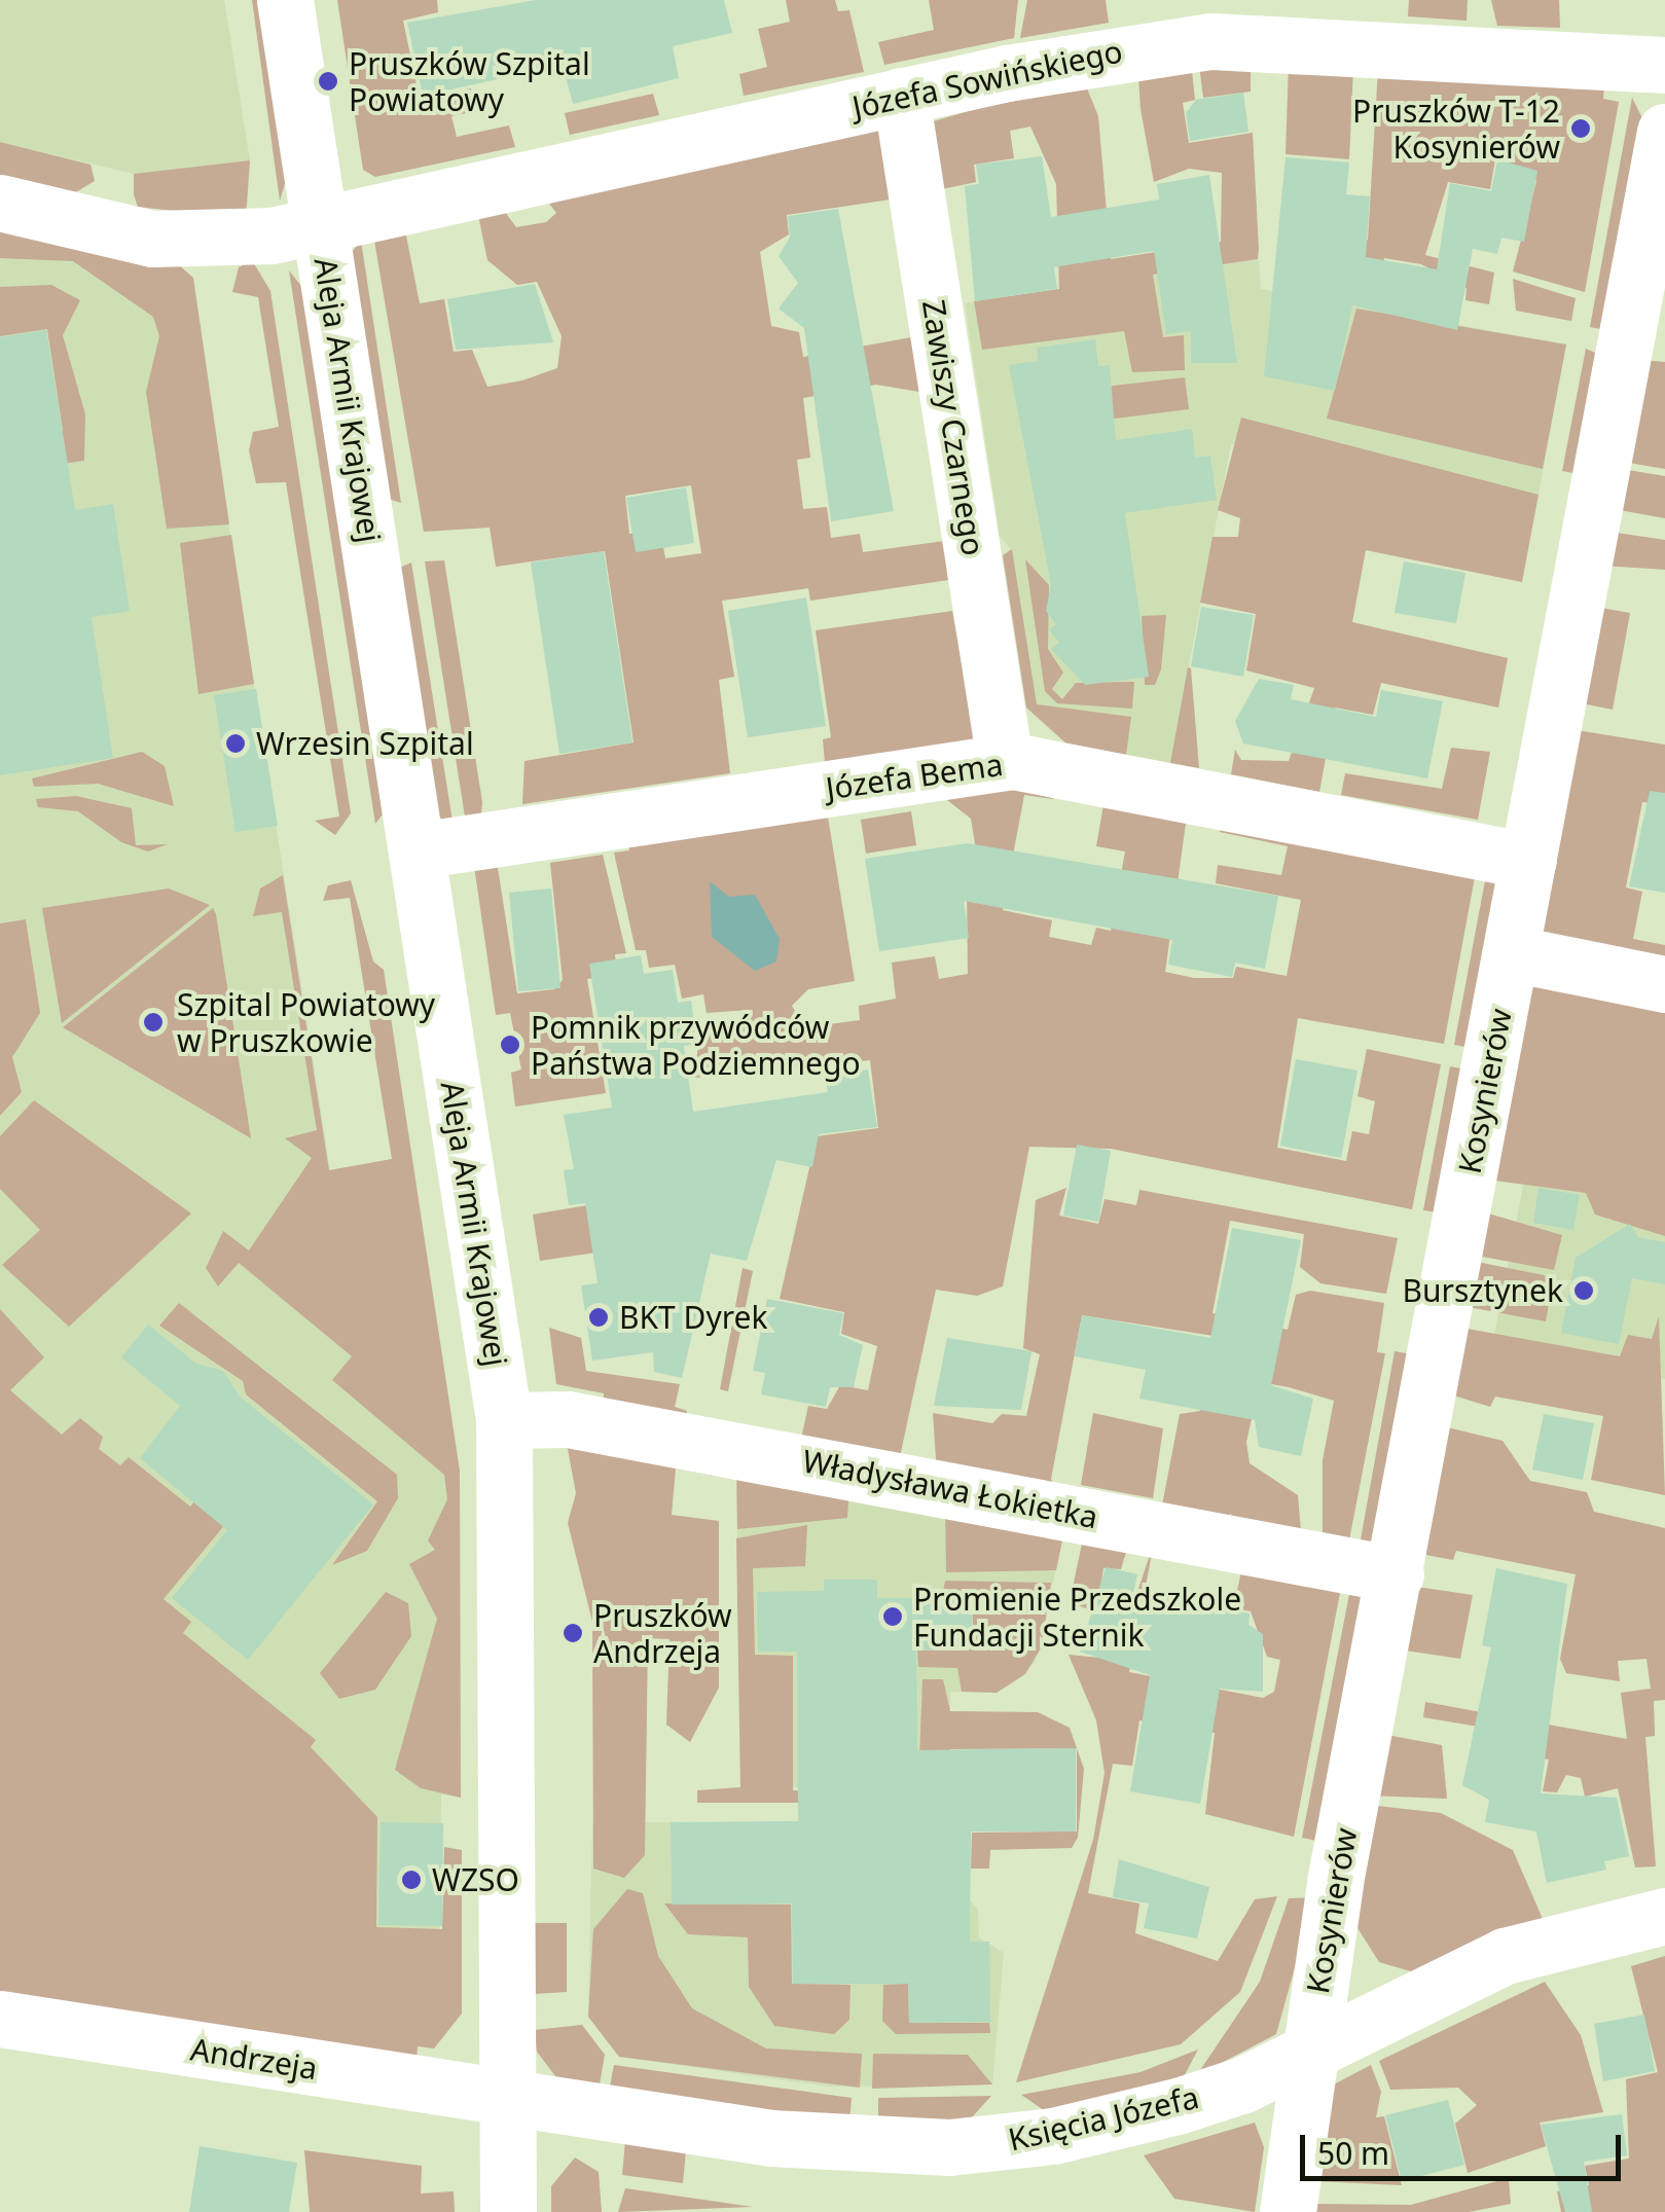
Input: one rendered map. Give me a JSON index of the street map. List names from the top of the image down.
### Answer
{
  "streets": {
    "street": [
      "Józefa Sowińskiego",
      "Aleja Armii Krajowej",
      "Zawiszy Czarnego",
      "Józefa Bema",
      "Kosynierów",
      "Władysława Łokietka",
      "Andrzeja",
      "Księcia Józefa"
    ]
  },
  "crossings": [
    ["Józefa Sowińskiego", "Aleja Armii Krajowej"],
    ["Józefa Sowińskiego", "Zawiszy Czarnego"],
    ["Aleja Armii Krajowej", "Józefa Bema"],
    ["Aleja Armii Krajowej", "Władysława Łokietka"],
    ["Aleja Armii Krajowej", "Andrzeja"],
    ["Aleja Armii Krajowej", "Księcia Józefa"],
    ["Zawiszy Czarnego", "Józefa Bema"],
    ["Józefa Bema", "Kosynierów"],
    ["Kosynierów", "Władysława Łokietka"],
    ["Kosynierów", "Księcia Józefa"],
    ["Andrzeja", "Księcia Józefa"]
  ],
  "places": [
    "Pruszków Szpital Powiatowy",
    "Pruszków T-12 Kosynierów",
    "Wrzesin Szpital",
    "Szpital Powiatowy w Pruszkowie",
    "Pomnik przywódców Państwa Podziemnego",
    "Bursztynek",
    "BKT Dyrek",
    "Promienie Przedszkole Fundacji Sternik",
    "Pruszków Andrzeja",
    "WZSO"
  ],
  "scale_bar": "50 m"
}
